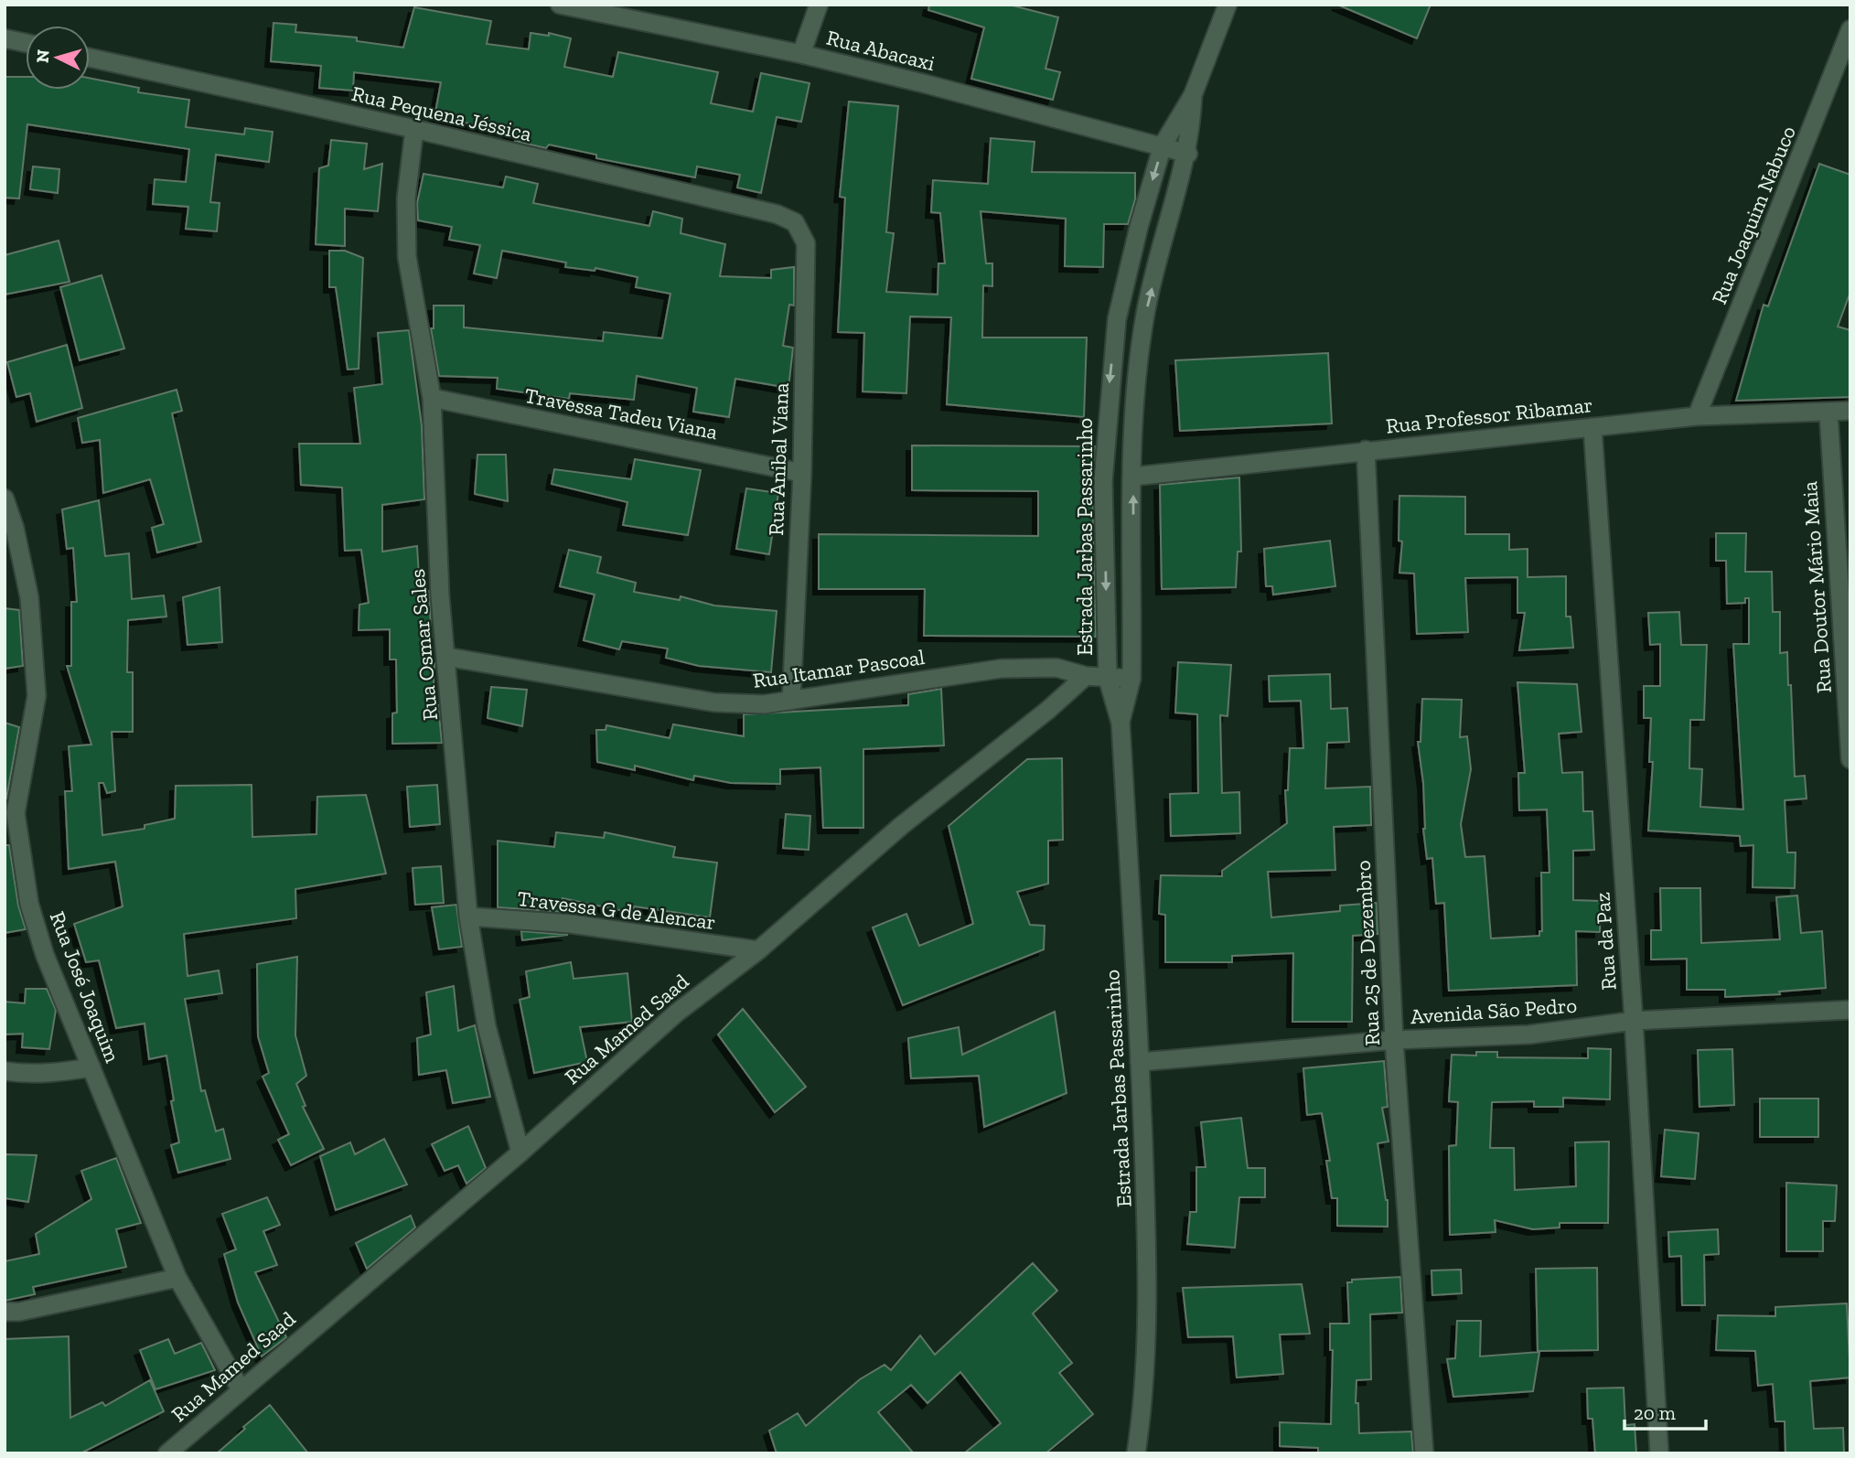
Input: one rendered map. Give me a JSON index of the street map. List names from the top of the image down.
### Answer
{
  "streets": {
    "street": [
      "Rua Abacaxi",
      "Rua Pequena Jéssica",
      "Rua Joaquim Nabuco",
      "Travessa Tadeu Viana",
      "Rua Professor Ribamar",
      "Rua Anibal Viana",
      "Estrada Jarbas Passarinho",
      "Rua Doutor Mário Maia",
      "Rua Osmar Sales",
      "Rua Itamar Pascoal",
      "Travessa G de Alencar",
      "Rua da Paz",
      "Rua 25 de Dezembro",
      "Rua José Joaquim",
      "Avenida São Pedro",
      "Rua Mamed Saad"
    ]
  },
  "crossings": [
    ["Rua Abacaxi", "Estrada Jarbas Passarinho"],
    ["Rua Pequena Jéssica", "Rua Anibal Viana"],
    ["Rua Pequena Jéssica", "Rua Osmar Sales"],
    ["Rua Joaquim Nabuco", "Rua Professor Ribamar"],
    ["Travessa Tadeu Viana", "Rua Anibal Viana"],
    ["Travessa Tadeu Viana", "Rua Osmar Sales"],
    ["Rua Professor Ribamar", "Estrada Jarbas Passarinho"],
    ["Rua Professor Ribamar", "Rua Doutor Mário Maia"],
    ["Rua Professor Ribamar", "Rua da Paz"],
    ["Rua Professor Ribamar", "Rua 25 de Dezembro"],
    ["Rua Anibal Viana", "Rua Itamar Pascoal"],
    ["Estrada Jarbas Passarinho", "Avenida São Pedro"],
    ["Rua Osmar Sales", "Rua Itamar Pascoal"],
    ["Rua Osmar Sales", "Travessa G de Alencar"],
    ["Rua Osmar Sales", "Rua Mamed Saad"],
    ["Rua Itamar Pascoal", "Rua Mamed Saad"],
    ["Travessa G de Alencar", "Rua Mamed Saad"],
    ["Rua da Paz", "Avenida São Pedro"],
    ["Rua 25 de Dezembro", "Avenida São Pedro"],
    ["Rua José Joaquim", "Rua Mamed Saad"]
  ],
  "scale_bar": "20 m",
  "north": "left"
}
